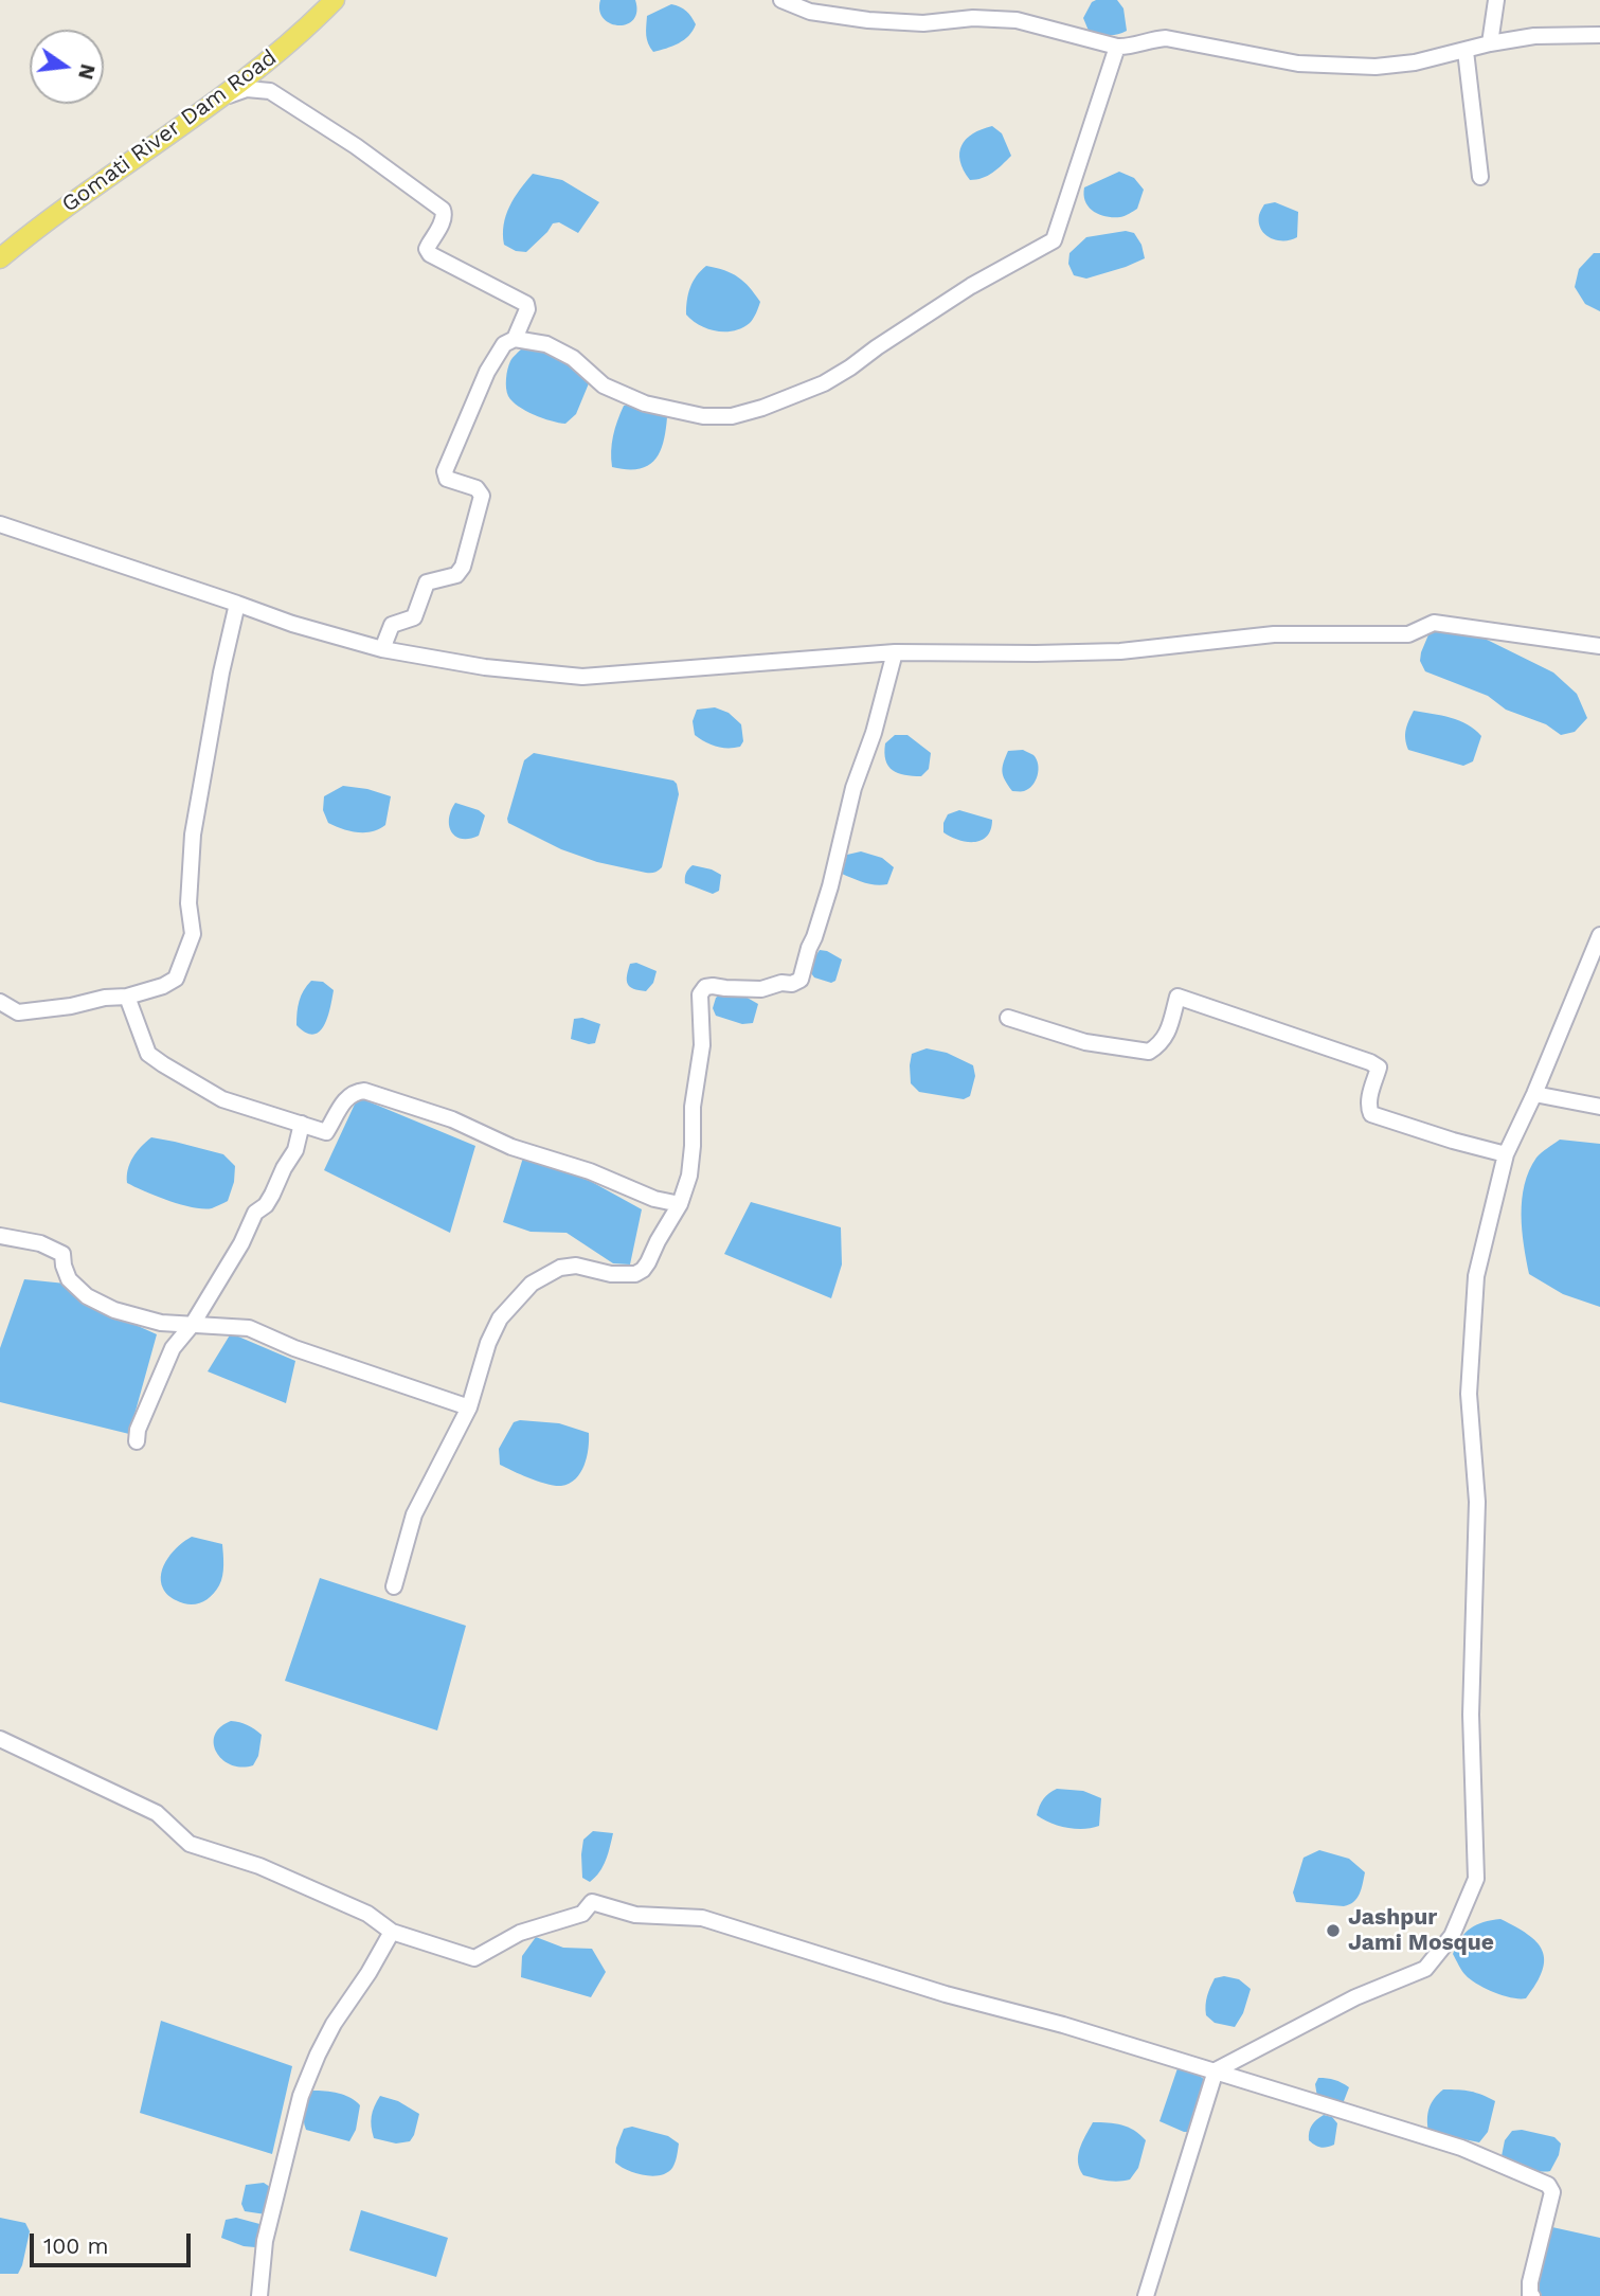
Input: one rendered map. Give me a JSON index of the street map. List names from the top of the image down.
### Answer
{
  "streets": {
    "main road": ["Gomati River Dam Road"]
  },
  "places": ["Jashpur Jami Mosque"],
  "scale_bar": "100 m",
  "north": "right"
}
